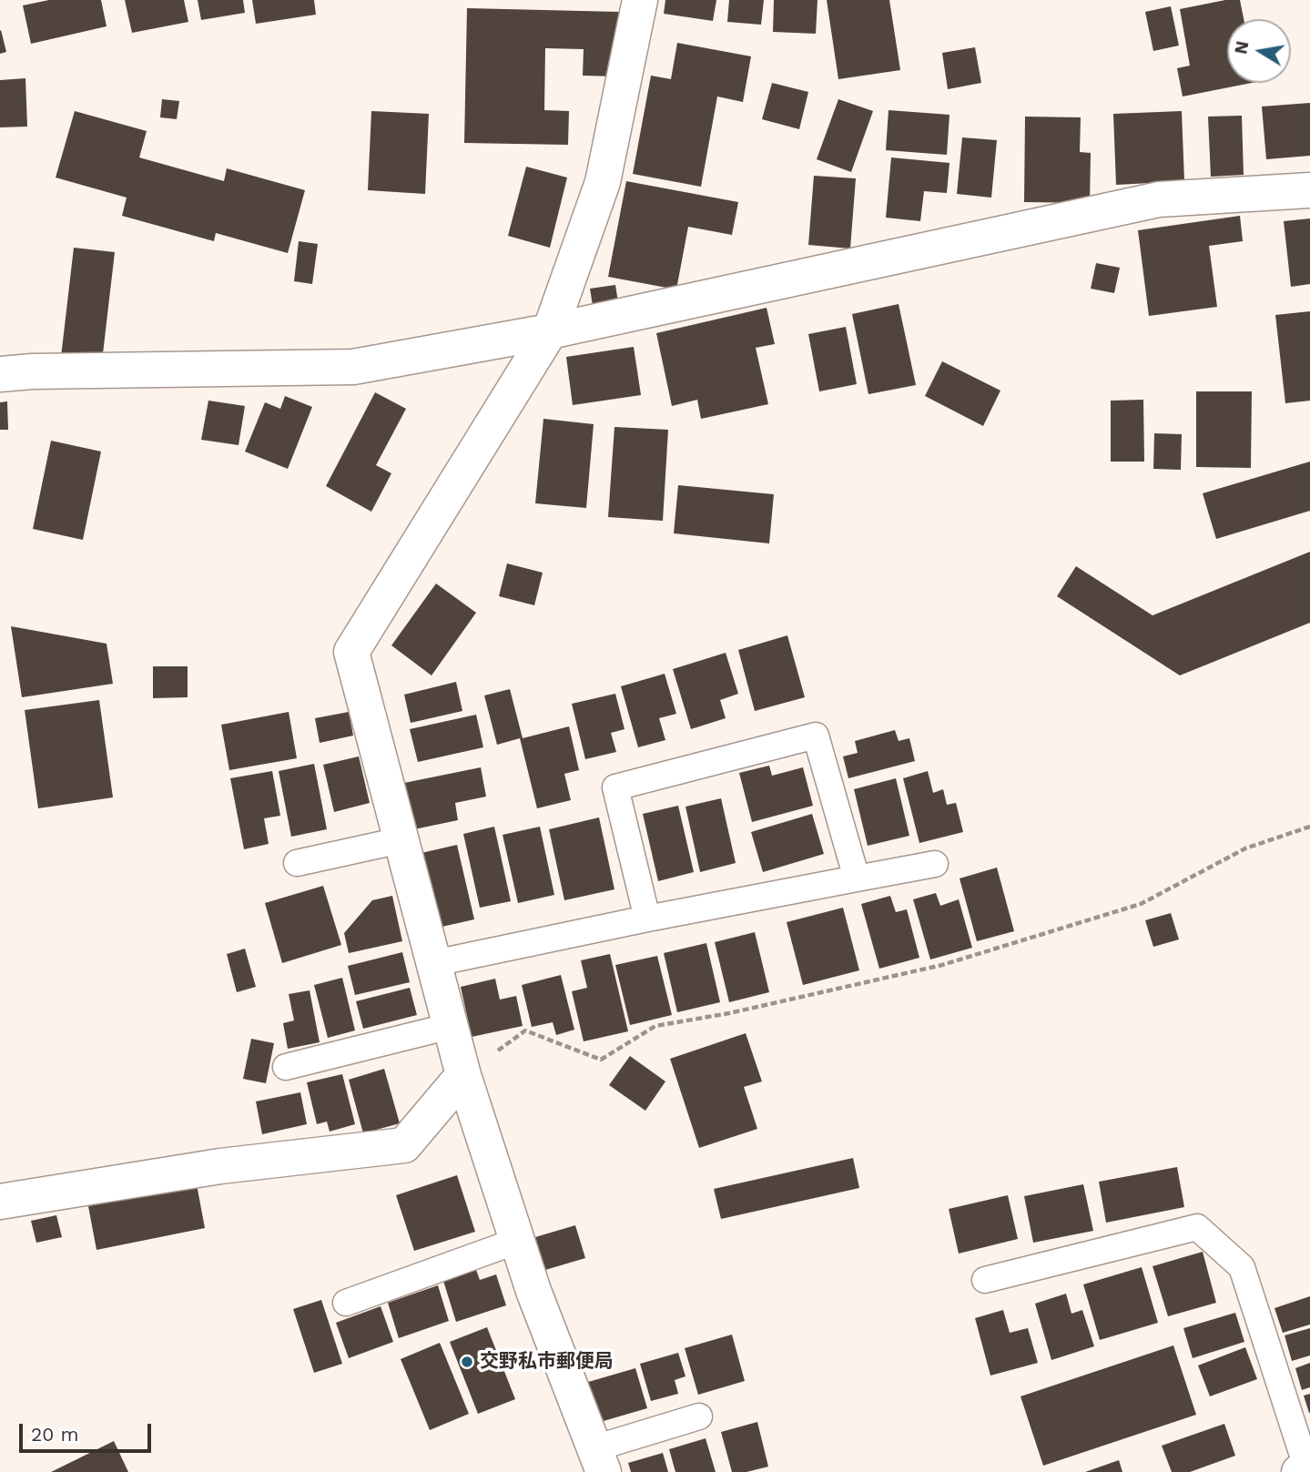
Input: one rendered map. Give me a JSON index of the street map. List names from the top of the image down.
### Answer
{
  "places": ["交野私市郵便局"],
  "scale_bar": "20 m",
  "north": "left"
}
